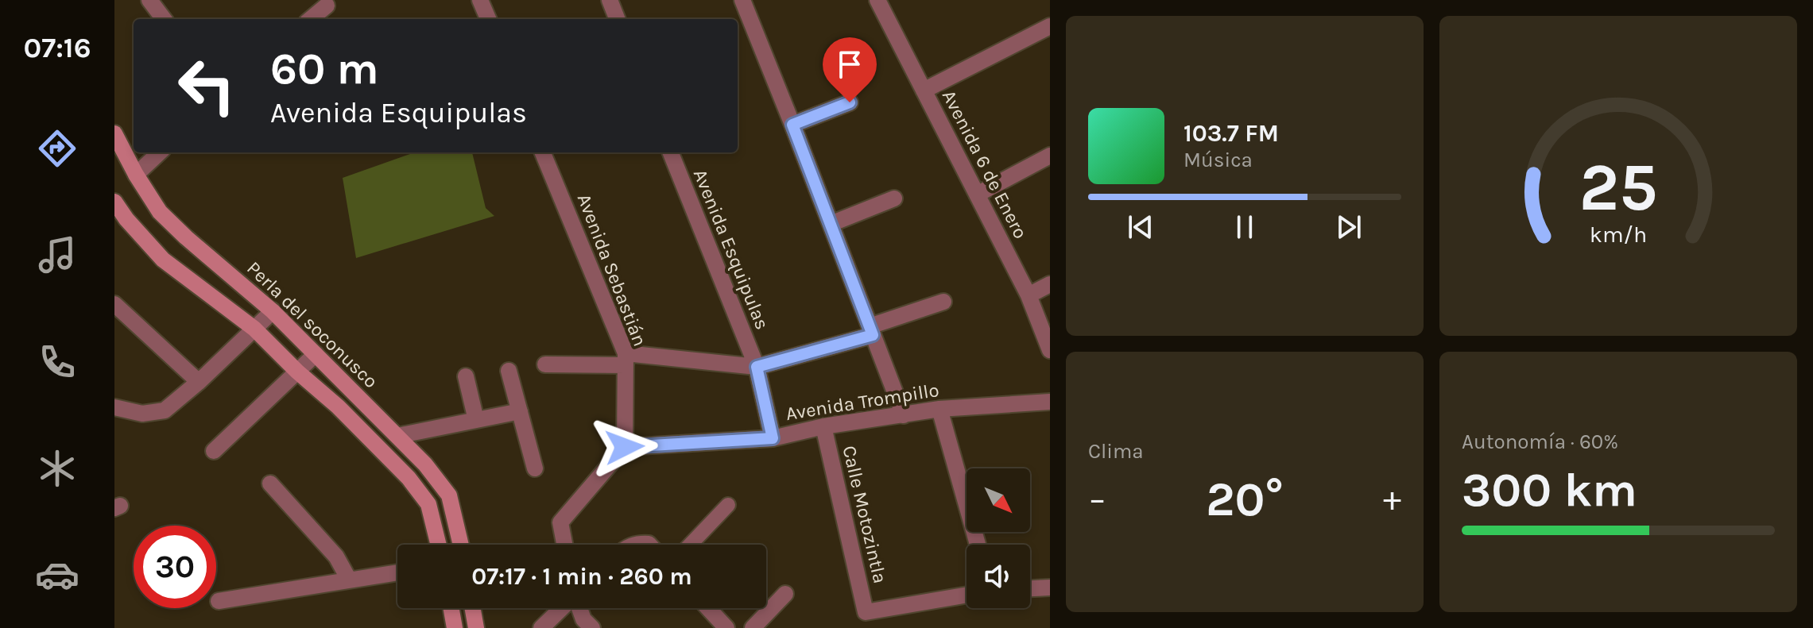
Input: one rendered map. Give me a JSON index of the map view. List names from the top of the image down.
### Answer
{
  "streets": {
    "main road": ["Perla del soconusco"],
    "street": [
      "Avenida 6 de Enero",
      "Avenida Esquipulas",
      "Avenida Sebastián",
      "Avenida Trompillo",
      "Calle Motozintla"
    ]
  },
  "crossings": [
    ["Avenida Esquipulas", "Avenida Trompillo"],
    ["Avenida Sebastián", "Avenida Trompillo"],
    ["Avenida Trompillo", "Calle Motozintla"]
  ],
  "north": "bottom right",
  "page": {
    "tabs": "07:16",
    "turn": ["60 m", "Avenida Esquipulas"],
    "song": ["103.7 FM", "Música"],
    "tile": [
      "Clima",
      ["Autonomía · 60%", "300 km"]
    ],
    "heat": ["−", "20°", "+"],
    "limit": "30",
    "trip": "07:17 · 1 min · 260 m",
    "gauge": ["25", "km/h"]
  }
}
